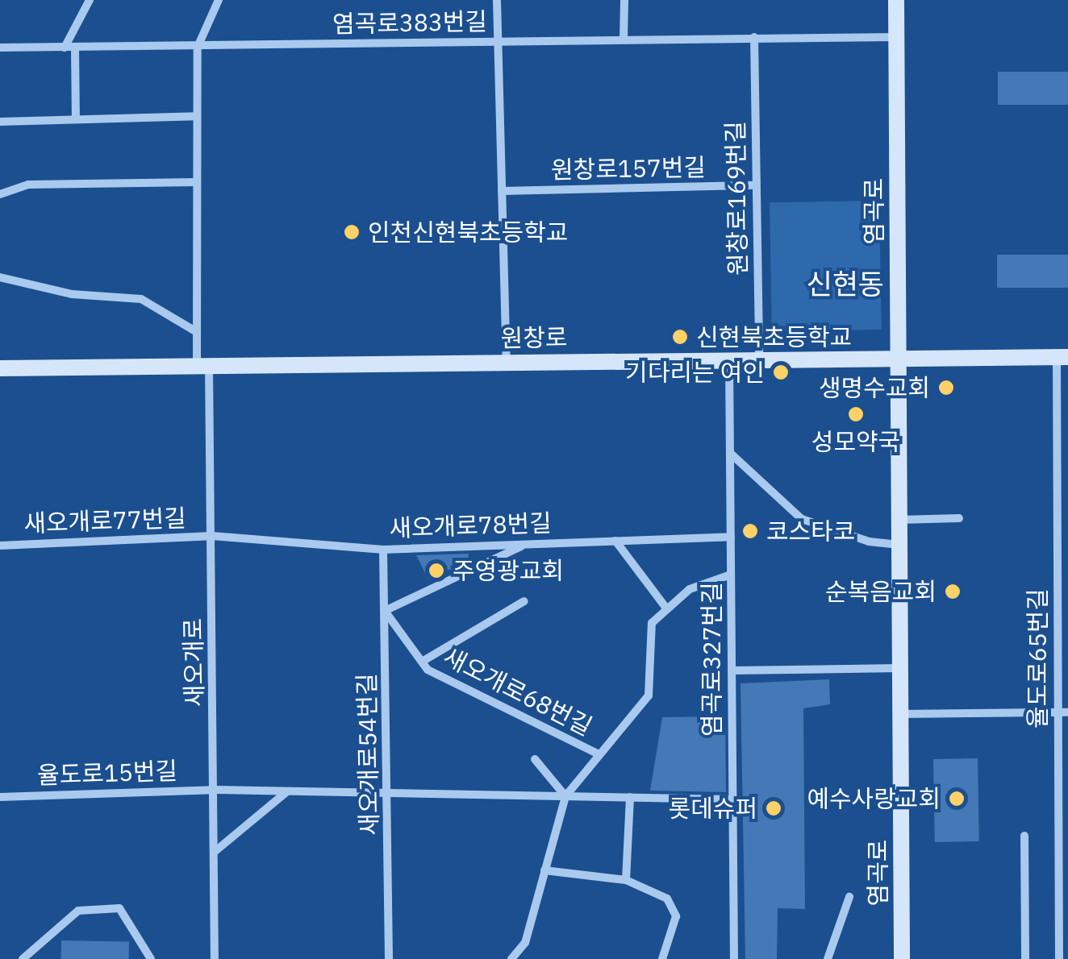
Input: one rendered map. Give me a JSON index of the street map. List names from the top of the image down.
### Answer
{
  "streets": {
    "street": [
      "염곡로383번길",
      "원창로157번길",
      "원창로169번길",
      "염곡로",
      "원창로",
      "새오개로77번길",
      "새오개로78번길",
      "율도로65번길",
      "염곡로327번길",
      "새오개로",
      "새오개로68번길",
      "새오개로54번길",
      "율도로15번길"
    ]
  },
  "crossings": [
    ["염곡로383번길", "원창로169번길"],
    ["염곡로383번길", "염곡로"],
    ["염곡로383번길", "새오개로"],
    ["원창로157번길", "원창로169번길"],
    ["원창로169번길", "원창로"],
    ["염곡로", "원창로"],
    ["원창로", "율도로65번길"],
    ["원창로", "염곡로327번길"],
    ["원창로", "새오개로"],
    ["새오개로77번길", "새오개로78번길"],
    ["새오개로77번길", "새오개로"],
    ["새오개로78번길", "염곡로327번길"],
    ["새오개로78번길", "새오개로"],
    ["새오개로78번길", "새오개로54번길"],
    ["염곡로327번길", "새오개로68번길"],
    ["새오개로", "율도로15번길"]
  ],
  "districts": ["신현동"],
  "places": [
    "인천신현북초등학교",
    "신현북초등학교",
    "기다리는 여인",
    "생명수교회",
    "성모약국",
    "코스타코",
    "주영광교회",
    "순복음교회",
    "예수사랑교회",
    "롯데슈퍼"
  ]
}
